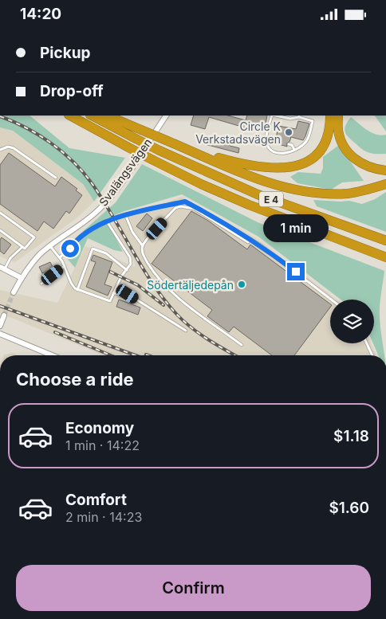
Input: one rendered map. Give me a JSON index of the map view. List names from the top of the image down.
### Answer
{
  "streets": {
    "highway": ["E 4"],
    "street": ["Svalängsvägen"]
  },
  "places": ["Circle K Verkstadsvägen", "Södertäljedepån"],
  "page": {
    "status": "14:20",
    "banner": ["Pickup", "Drop-off"],
    "bubble": "1 min",
    "heading": "Choose a ride",
    "list": [
      {
        "name": "Economy",
        "note": "1 min · 14:22",
        "value": "$1.18"
      },
      {
        "name": "Comfort",
        "note": "2 min · 14:23",
        "value": "$1.60"
      }
    ],
    "buttons": "Confirm"
  }
}
